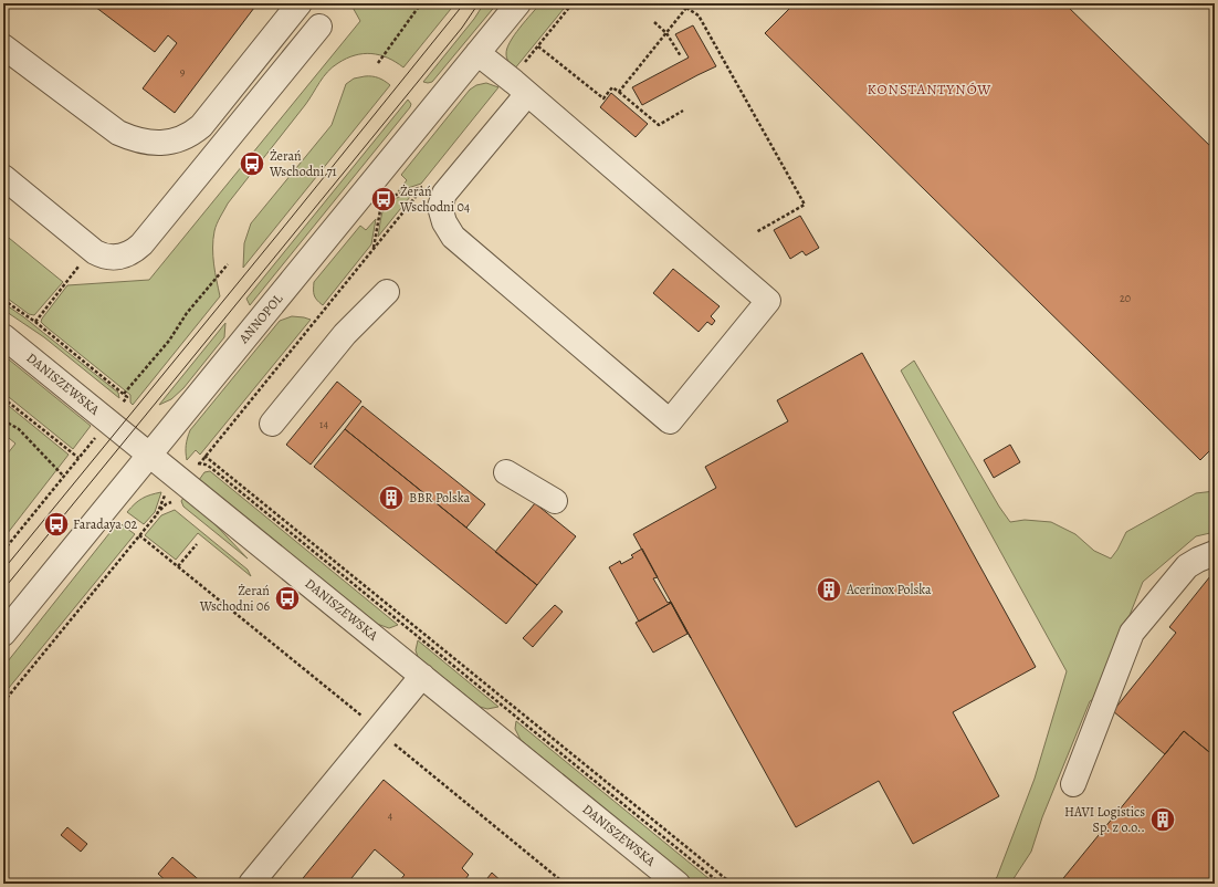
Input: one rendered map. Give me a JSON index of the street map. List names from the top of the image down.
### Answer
{
  "streets": {
    "street": ["ANNOPOL", "DANISZEWSKA"]
  },
  "crossings": [
    ["ANNOPOL", "DANISZEWSKA"]
  ],
  "districts": ["KONSTANTYNÓW"],
  "places": {
    "bus stop": [
      "Żerań Wschodni 71",
      "Żerań Wschodni 04",
      "Faradaya 02",
      "Żerań Wschodni 06"
    ],
    "building": ["BBR Polska", "Acerinox Polska", "HAVI Logistics Sp. z o.o.."]
  },
  "house_numbers": [
    "9",
    "20",
    "14",
    "4"
  ]
}
